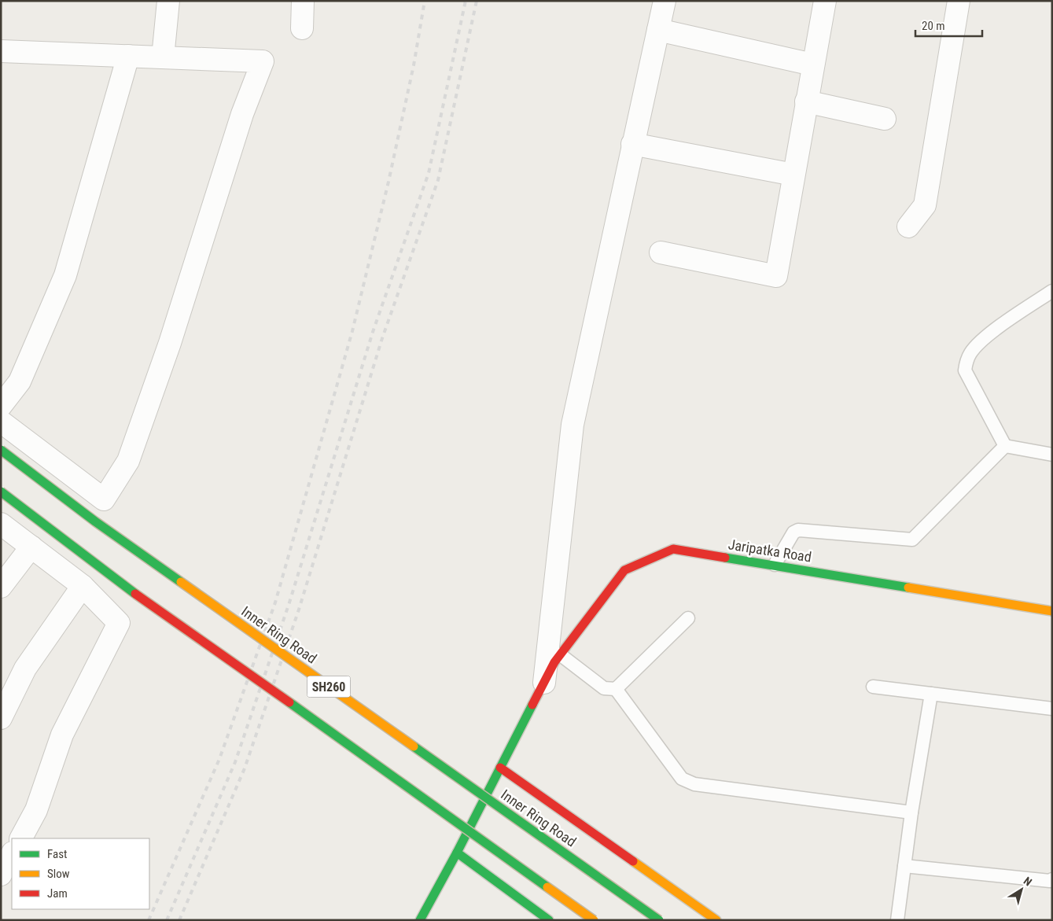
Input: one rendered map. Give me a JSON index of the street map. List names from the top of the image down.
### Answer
{
  "streets": {
    "main road": ["Jaripatka Road", "Inner Ring Road", "SH260"]
  },
  "legend": ["Fast", "Slow", "Jam"],
  "scale_bar": "20 m",
  "north": "top right"
}
